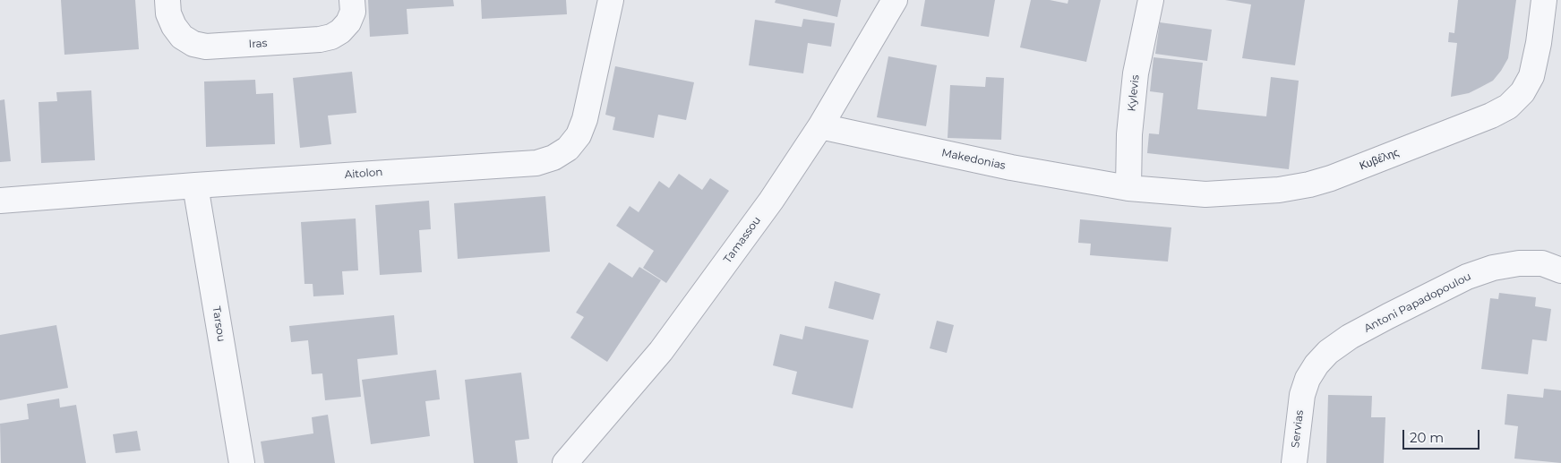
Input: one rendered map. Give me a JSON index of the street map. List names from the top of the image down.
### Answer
{
  "streets": {
    "street": [
      "Iras",
      "Kylevis",
      "Makedonias",
      "Κυβέλης",
      "Aitolon",
      "Tamassou",
      "Antoni Papadopoulou",
      "Tarsou",
      "Servias"
    ]
  },
  "crossings": [
    ["Kylevis", "Makedonias"],
    ["Kylevis", "Κυβέλης"],
    ["Makedonias", "Κυβέλης"],
    ["Makedonias", "Tamassou"],
    ["Aitolon", "Tarsou"],
    ["Antoni Papadopoulou", "Servias"]
  ],
  "scale_bar": "20 m"
}
